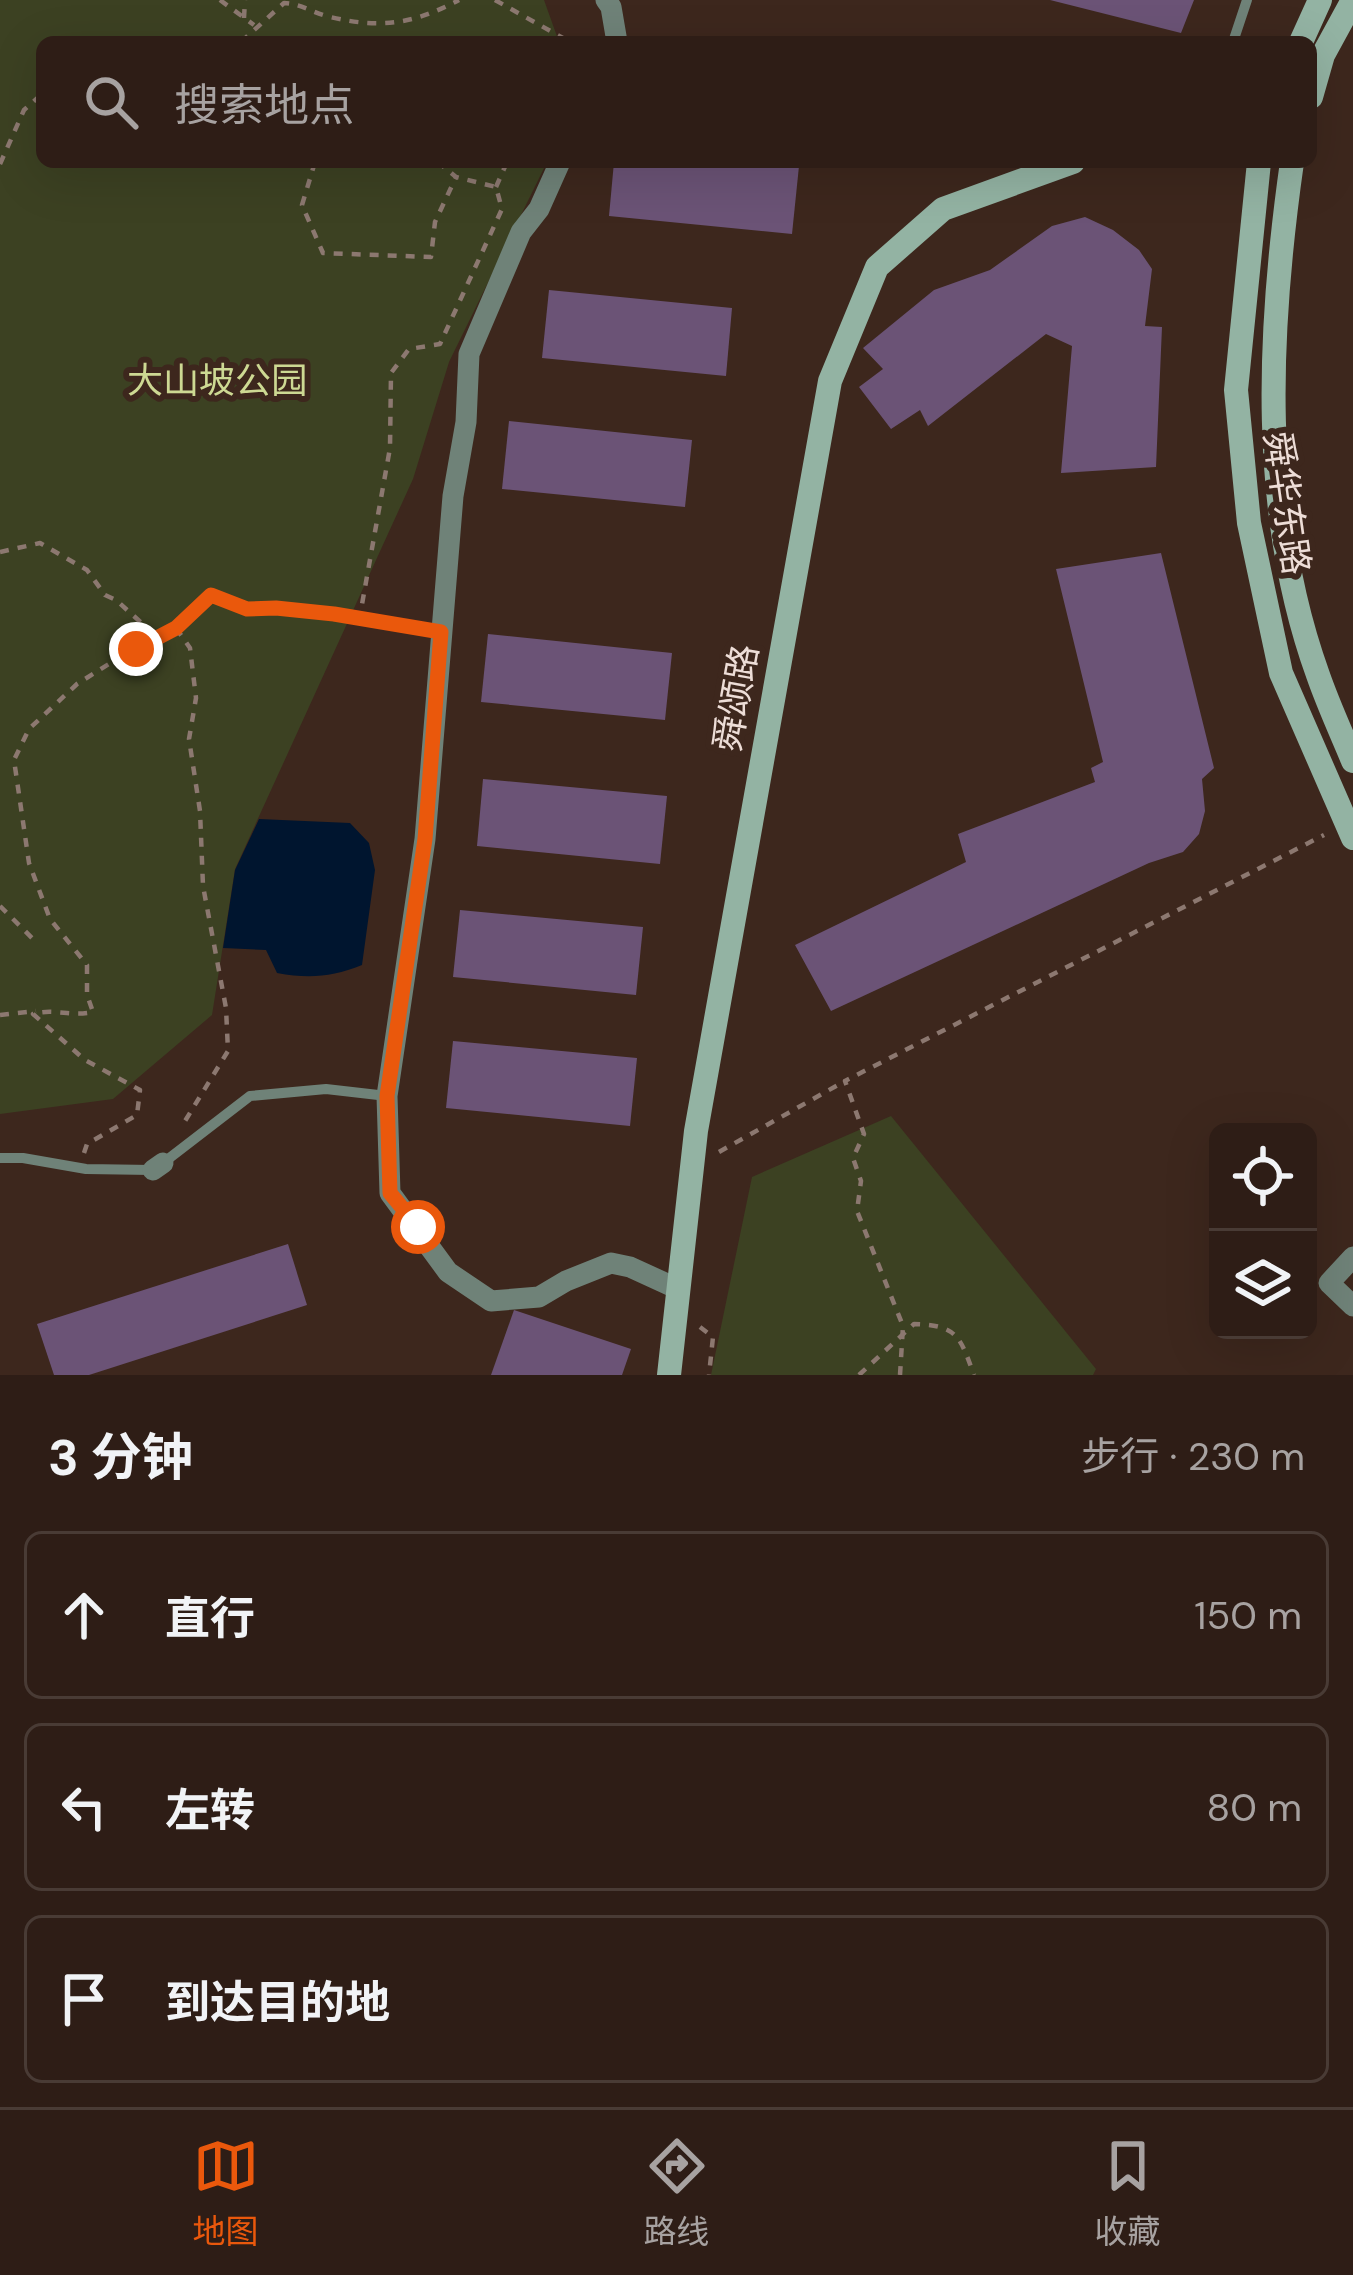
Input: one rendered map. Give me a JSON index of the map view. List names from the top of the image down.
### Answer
{
  "streets": {
    "main road": ["舜华东路", "舜颂路"]
  },
  "parks": ["大山坡公园"],
  "page": {
    "search": "搜索地点",
    "heading": ["3 分钟", "步行 · 230 m"],
    "list": [
      ["直行", "150 m"],
      ["左转", "80 m"],
      "到达目的地"
    ],
    "nav": ["地图", "路线", "收藏"]
  }
}
